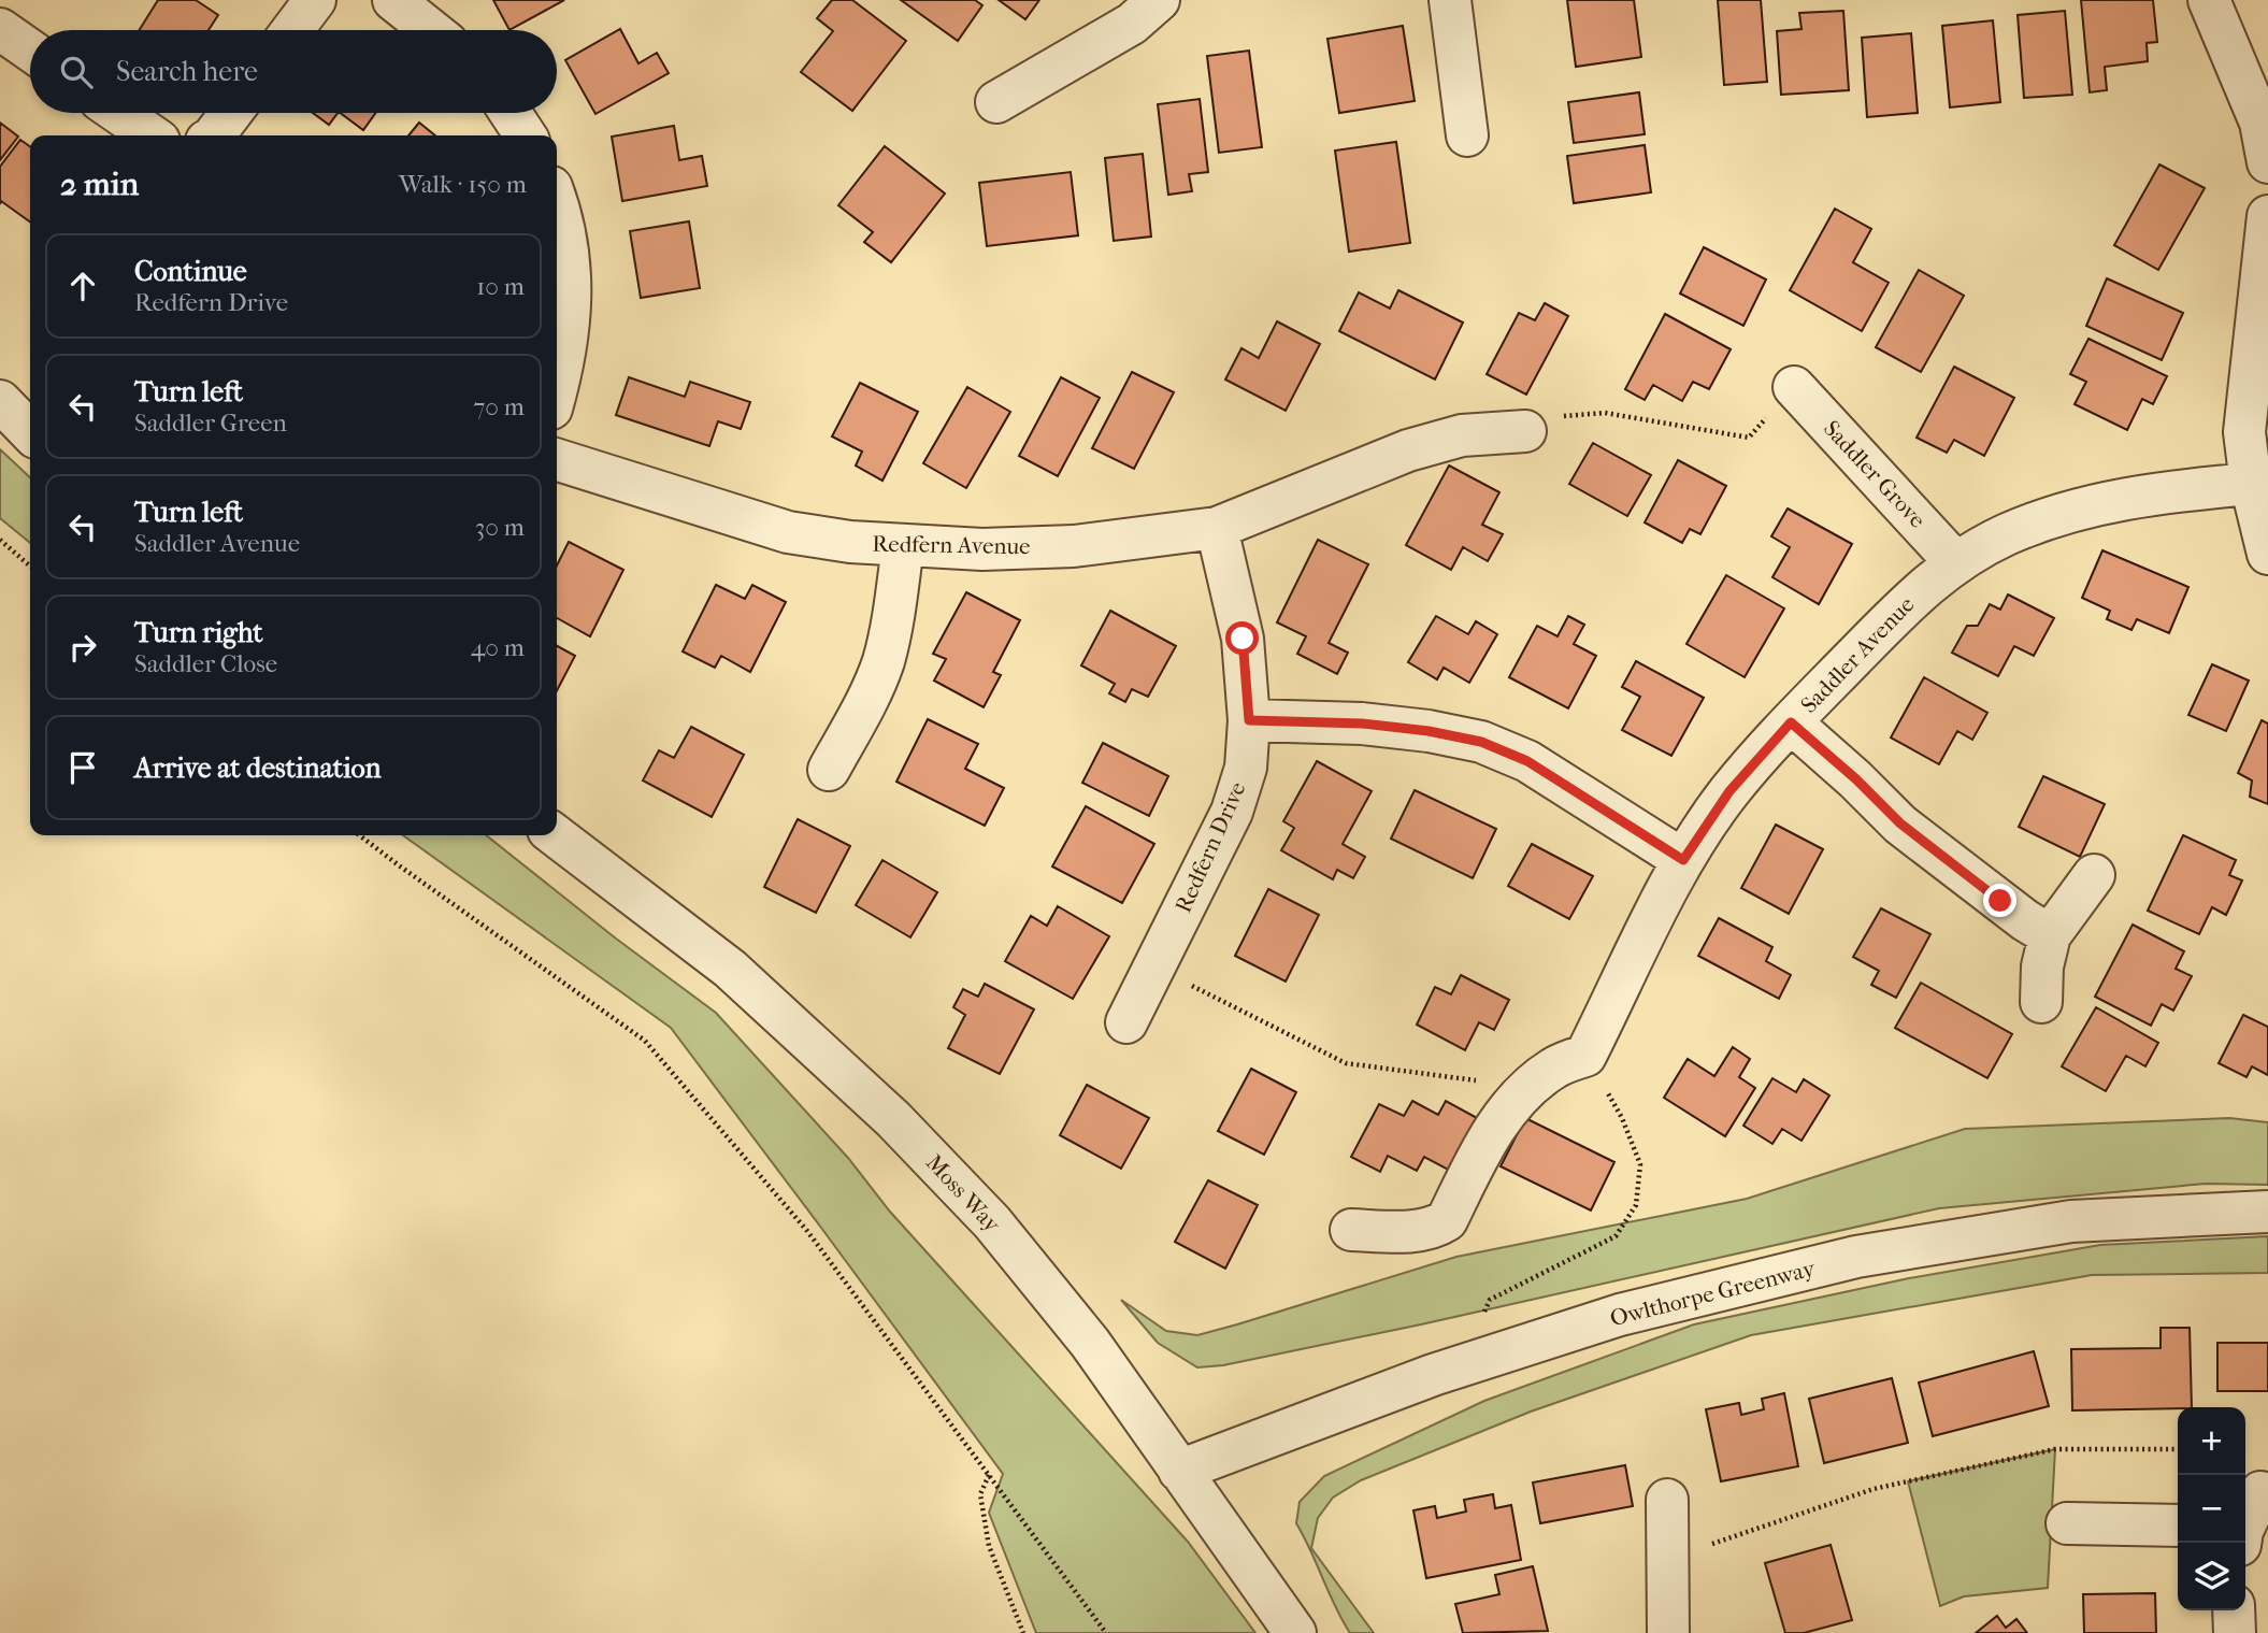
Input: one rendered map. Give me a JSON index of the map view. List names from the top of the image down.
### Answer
{
  "streets": {
    "street": [
      "Saddler Grove",
      "Redfern Avenue",
      "Saddler Avenue",
      "Redfern Drive",
      "Moss Way",
      "Owlthorpe Greenway"
    ]
  },
  "crossings": [
    ["Saddler Grove", "Saddler Avenue"],
    ["Redfern Avenue", "Redfern Drive"],
    ["Moss Way", "Owlthorpe Greenway"]
  ],
  "page": {
    "search": "Search here",
    "heading": ["2 min", "Walk · 150 m"],
    "list": [
      ["Continue", "Redfern Drive", "10 m"],
      ["Turn left", "Saddler Green", "70 m"],
      ["Turn left", "Saddler Avenue", "30 m"],
      ["Turn right", "Saddler Close", "40 m"],
      "Arrive at destination"
    ],
    "map_buttons": ["+", "−"]
  }
}
